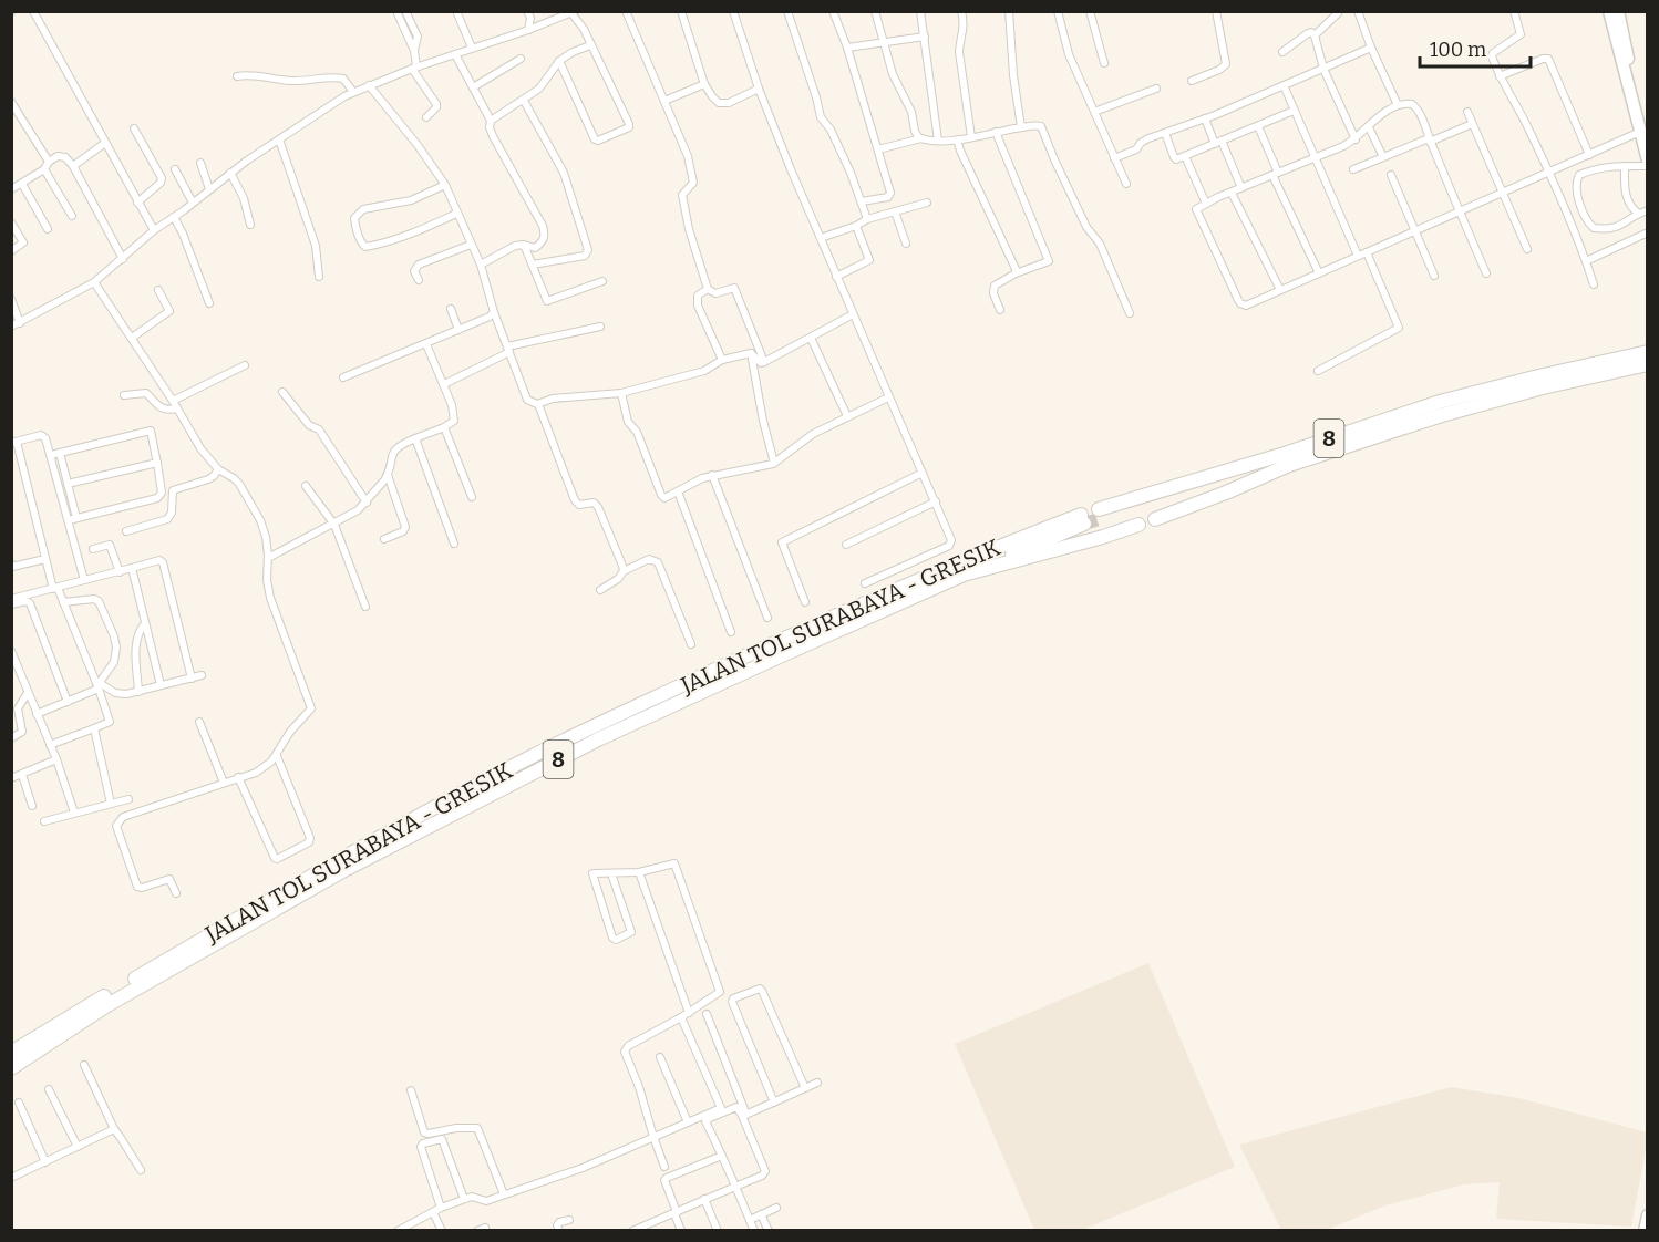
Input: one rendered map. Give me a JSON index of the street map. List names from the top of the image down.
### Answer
{
  "streets": {
    "highway": ["8", "JALAN TOL SURABAYA - GRESIK"]
  },
  "scale_bar": "100 m"
}
